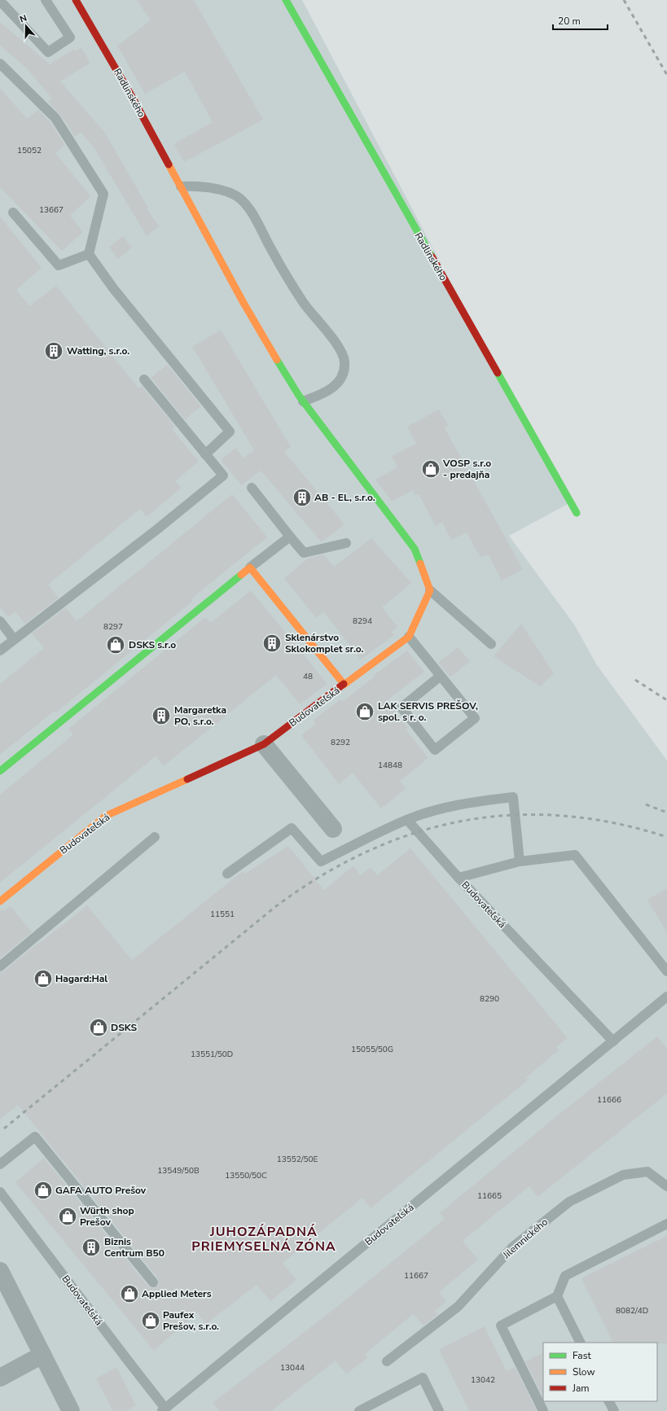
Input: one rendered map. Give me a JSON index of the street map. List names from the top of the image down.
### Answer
{
  "streets": {
    "street": ["Radlinského", "Budovateľská"],
    "lane": ["Jilemnického"]
  },
  "districts": ["JUHOZÁPADNÁ PRIEMYSELNÁ ZÓNA"],
  "places": {
    "building": [
      "Watting, s.r.o.",
      "AB - EL, s.r.o.",
      "Sklenárstvo Sklokomplet sr.o.",
      "Margaretka PO, s.r.o.",
      "Biznis Centrum B50"
    ],
    "shop": [
      "VOSP s.r.o - predajňa",
      "DSKS s.r.o",
      "LAK SERVIS PREŠOV, spol. s r. o.",
      "Hagard:Hal",
      "DSKS",
      "GAFA AUTO Prešov",
      "Würth shop Prešov",
      "Applied Meters",
      "Paufex Prešov, s.r.o."
    ]
  },
  "house_numbers": [
    "15052",
    "13667",
    "8294",
    "8297",
    "48",
    "8292",
    "14848",
    "11551",
    "8290",
    "15055/50G",
    "13551/50D",
    "11666",
    "13552/50E",
    "13549/50B",
    "13550/50C",
    "11665",
    "11667",
    "8082/4D",
    "13044",
    "13042"
  ],
  "legend": ["Fast", "Slow", "Jam"],
  "scale_bar": "20 m",
  "north": "top"
}
